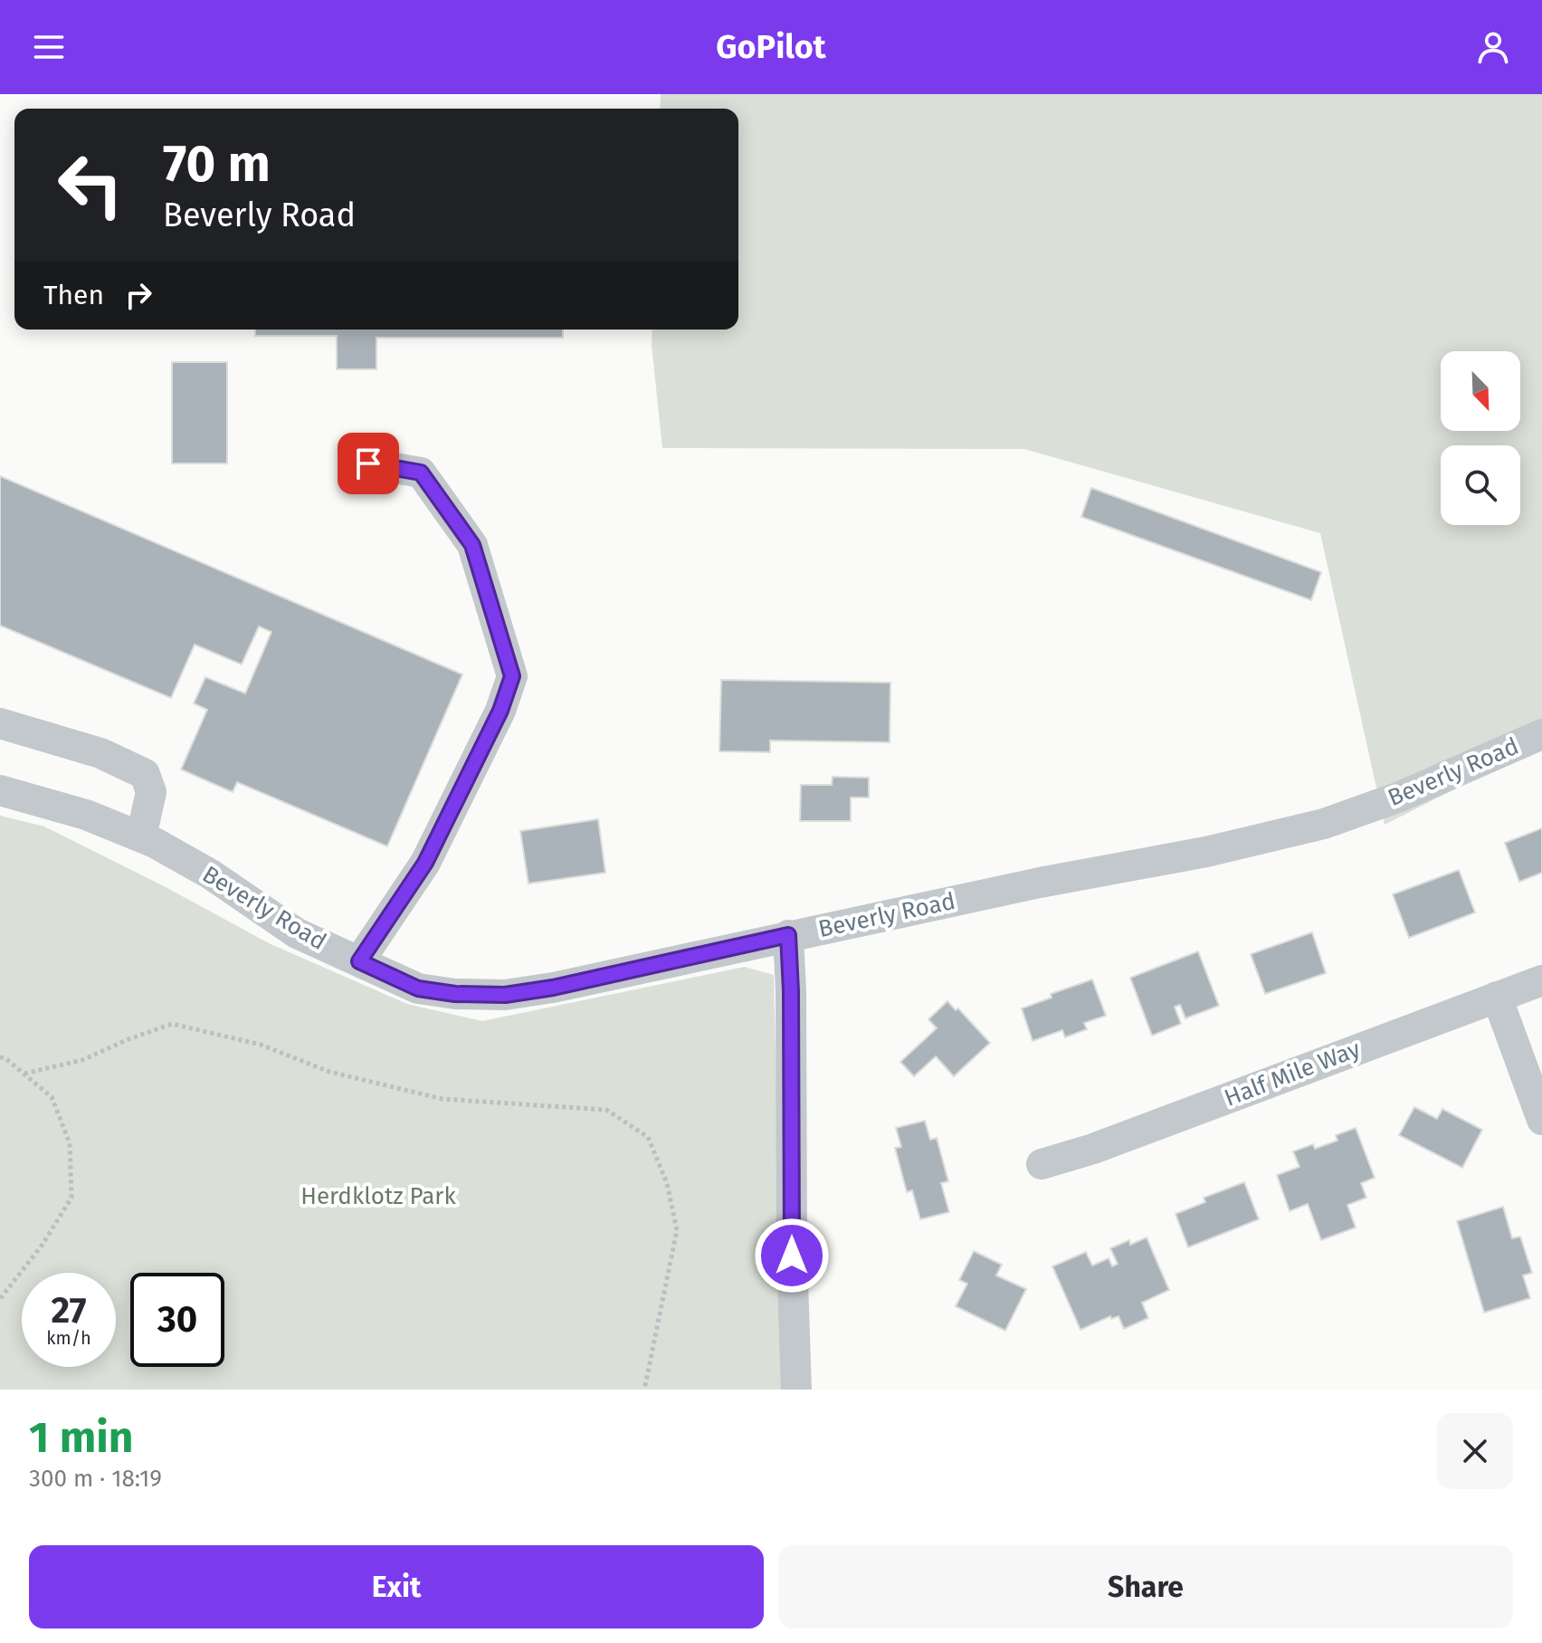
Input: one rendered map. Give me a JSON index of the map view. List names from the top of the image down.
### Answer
{
  "streets": {
    "street": ["Beverly Road", "Half Mile Way"]
  },
  "parks": ["Herdklotz Park"],
  "north": "bottom right",
  "page": {
    "header": "GoPilot",
    "turn": ["70 m", "Beverly Road"],
    "then": "Then",
    "speed": "27 km/h",
    "limit": "30",
    "heading": ["1 min", "300 m · 18:19"],
    "buttons": ["Exit", "Share"]
  }
}
